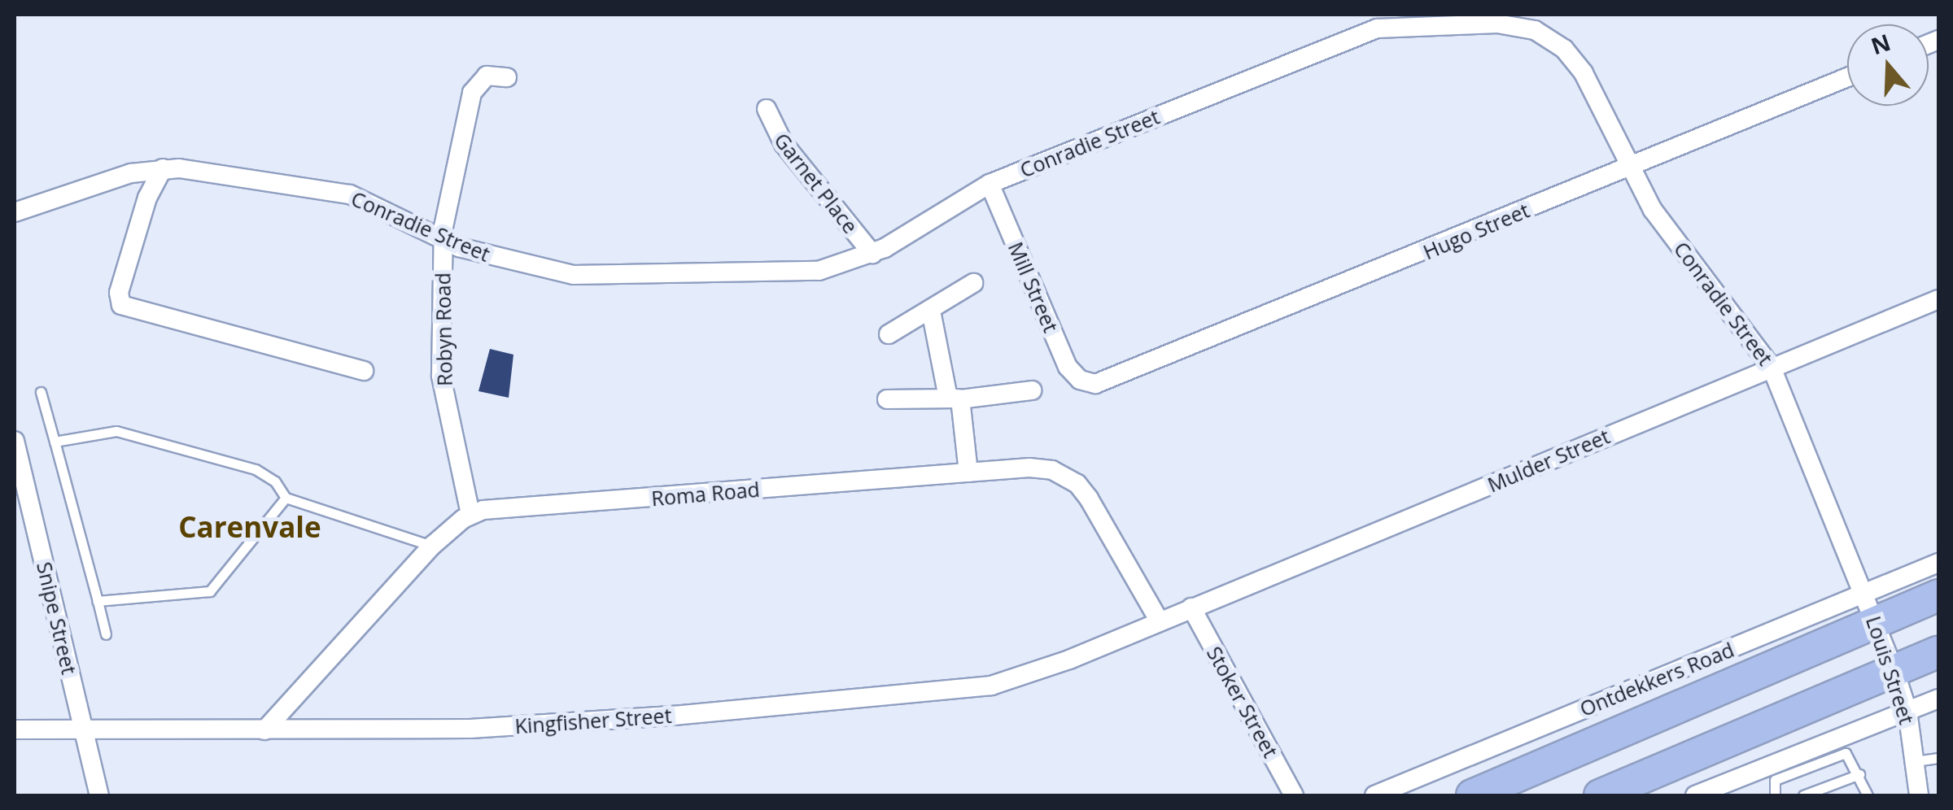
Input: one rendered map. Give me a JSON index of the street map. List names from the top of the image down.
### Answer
{
  "streets": {
    "main road": ["Ontdekkers Road"],
    "street": [
      "Conradie Street",
      "Garnet Place",
      "Hugo Street",
      "Mill Street",
      "Robyn Road",
      "Mulder Street",
      "Roma Road",
      "Snipe Street",
      "Louis Street",
      "Stoker Street",
      "Kingfisher Street"
    ]
  },
  "crossings": [
    ["Conradie Street", "Garnet Place"],
    ["Conradie Street", "Hugo Street"],
    ["Conradie Street", "Mill Street"],
    ["Conradie Street", "Robyn Road"],
    ["Conradie Street", "Mulder Street"],
    ["Conradie Street", "Louis Street"],
    ["Conradie Street", "Ontdekkers Road"],
    ["Hugo Street", "Mill Street"],
    ["Robyn Road", "Roma Road"],
    ["Mulder Street", "Roma Road"],
    ["Mulder Street", "Stoker Street"],
    ["Mulder Street", "Kingfisher Street"],
    ["Roma Road", "Kingfisher Street"],
    ["Snipe Street", "Kingfisher Street"],
    ["Louis Street", "Ontdekkers Road"]
  ],
  "districts": ["Carenvale"],
  "north": "top"
}
